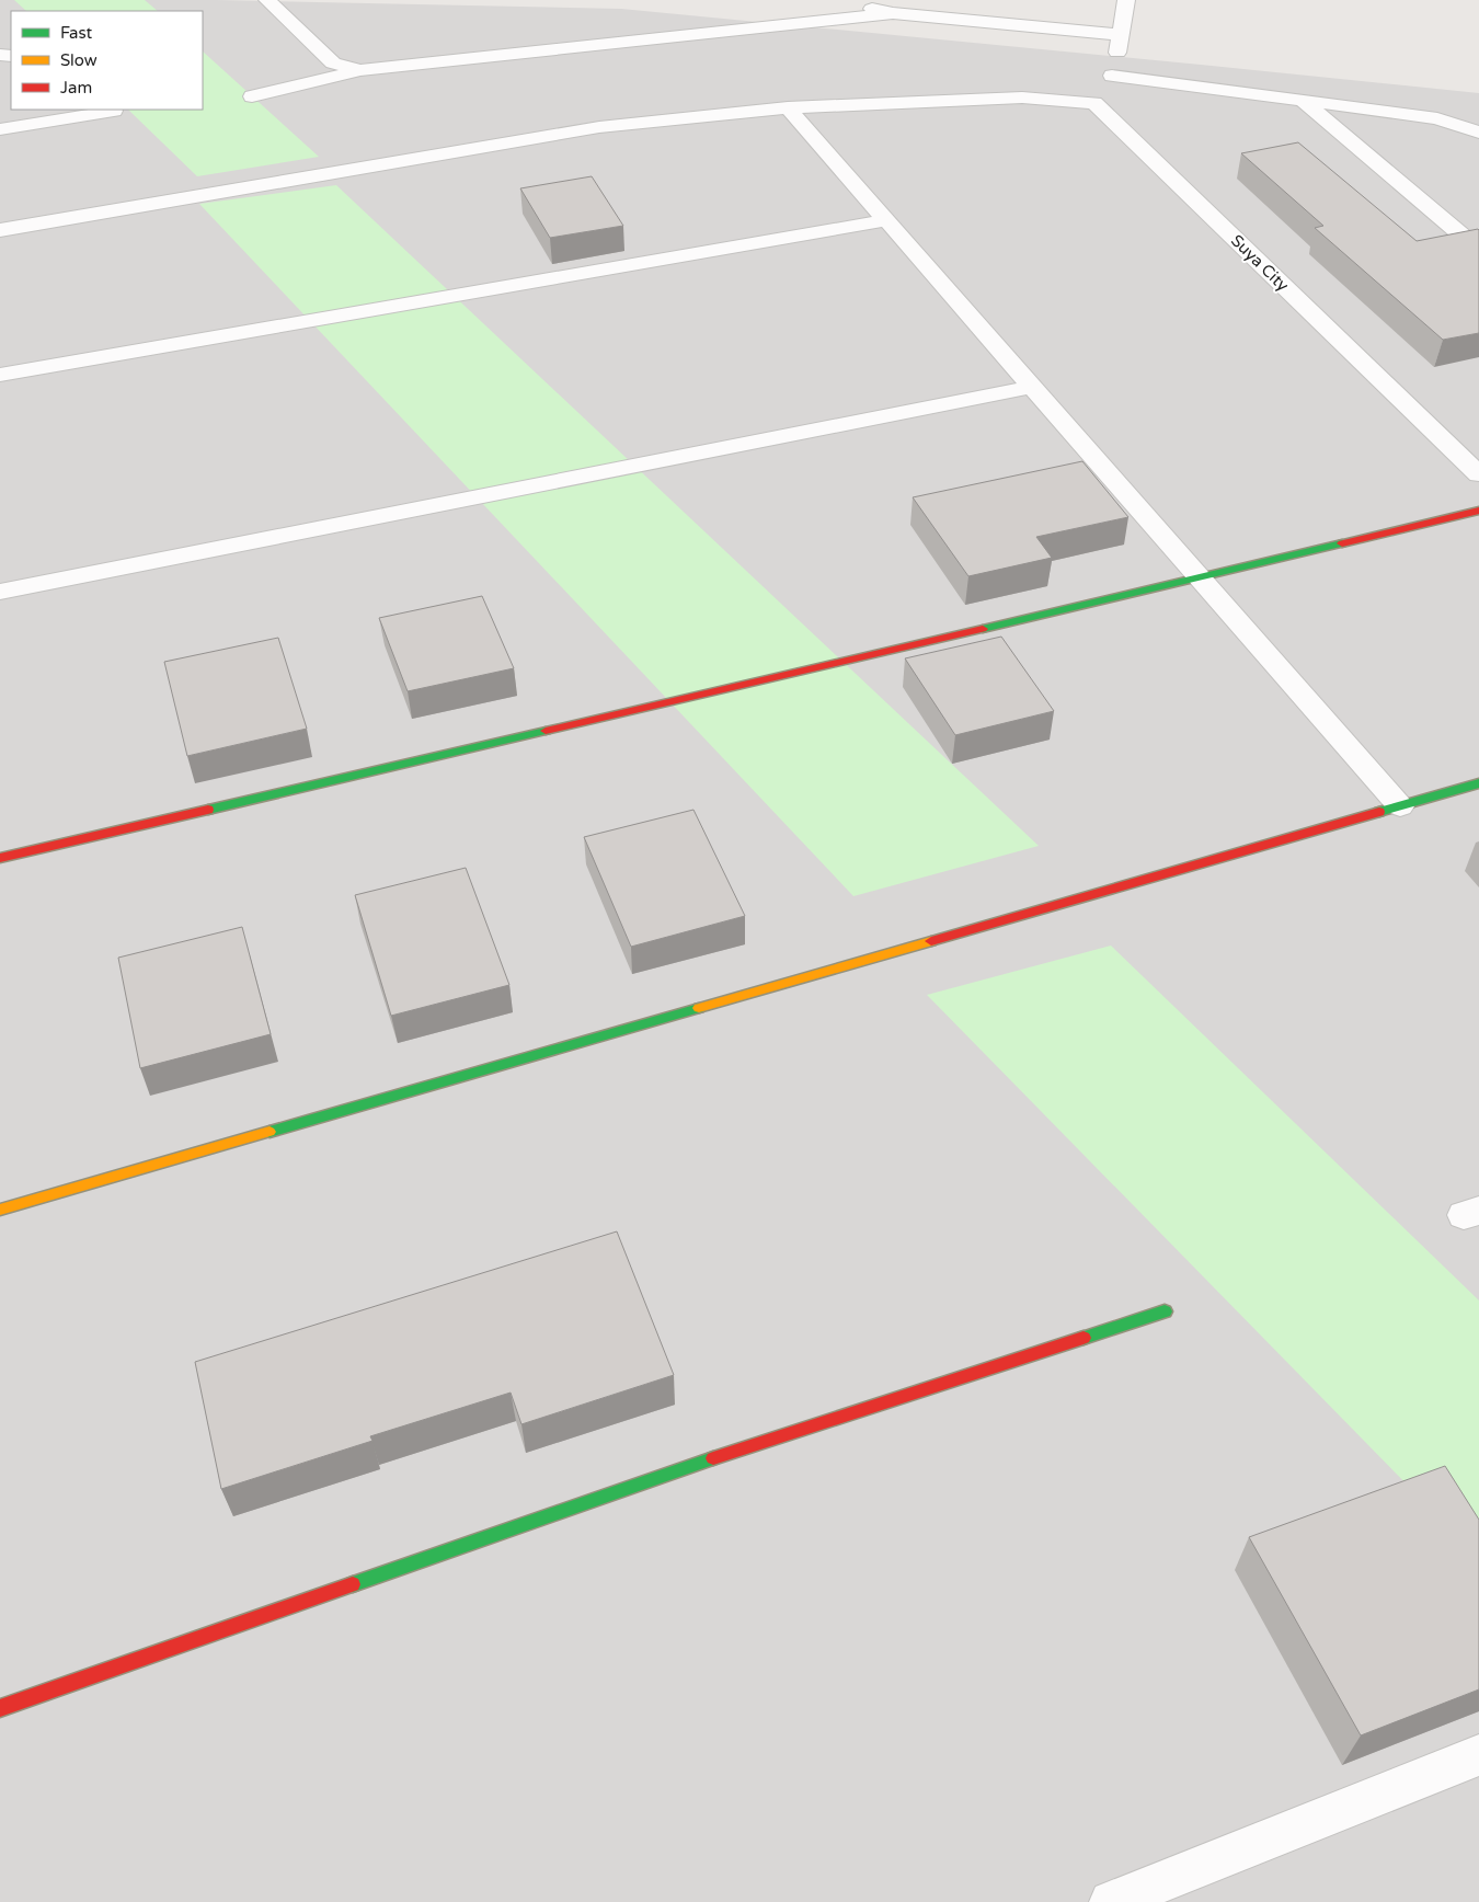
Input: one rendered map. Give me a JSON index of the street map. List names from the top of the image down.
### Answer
{
  "streets": {
    "street": ["Suya City"]
  },
  "legend": ["Fast", "Slow", "Jam"]
}
